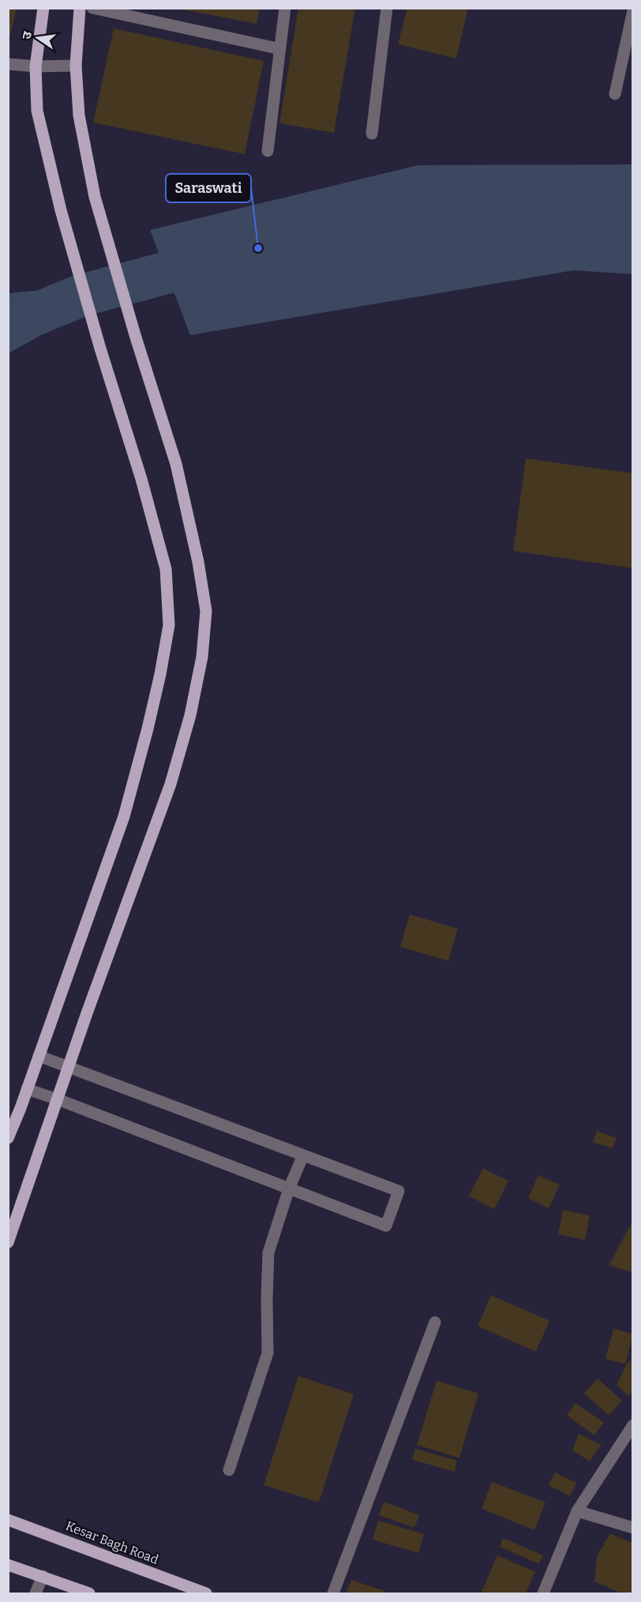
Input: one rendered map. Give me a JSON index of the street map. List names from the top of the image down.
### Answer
{
  "streets": {
    "main road": ["Kesar Bagh Road"]
  },
  "places": ["Saraswati"],
  "north": "left"
}
